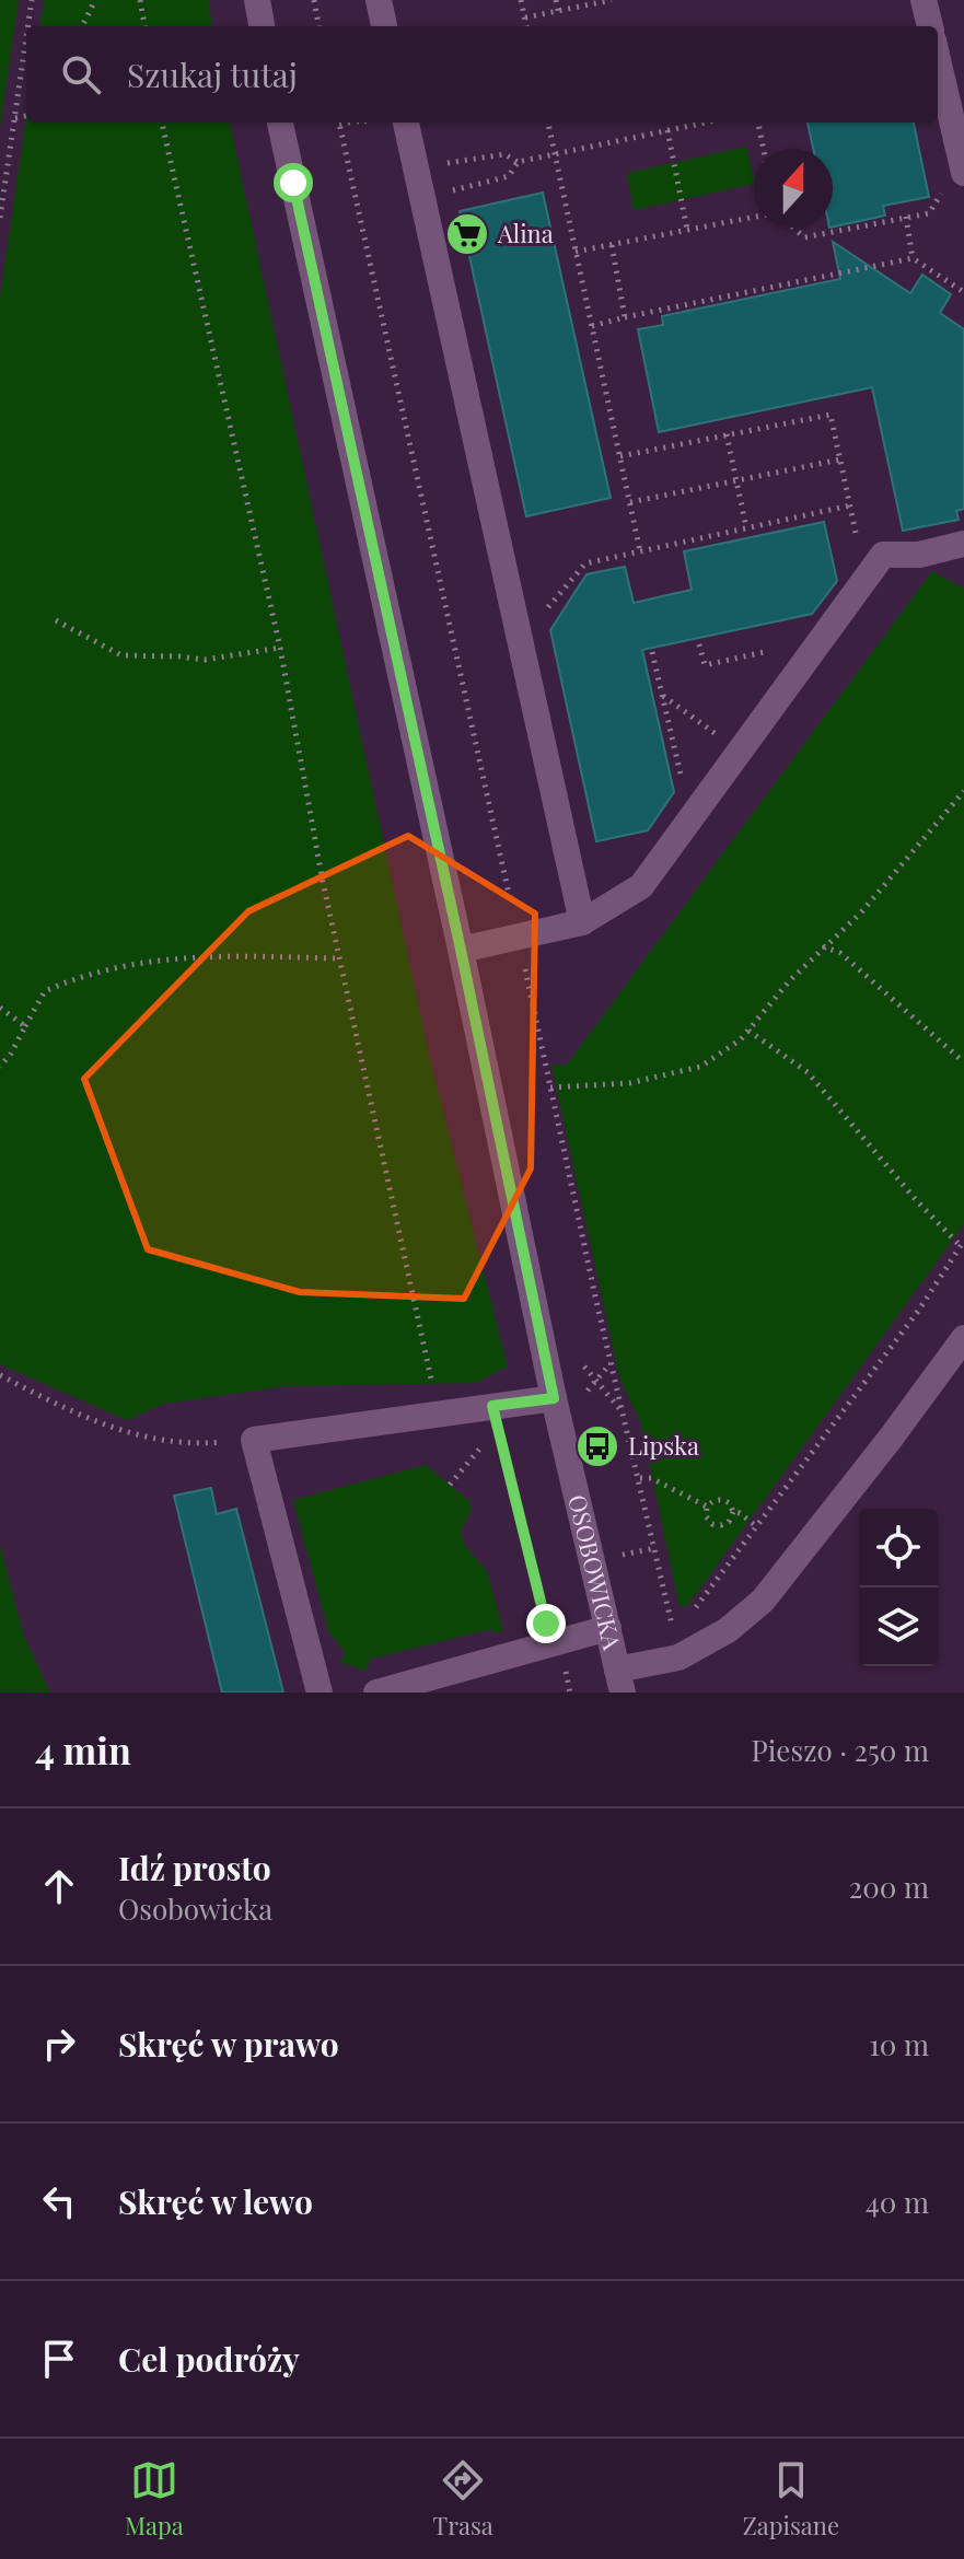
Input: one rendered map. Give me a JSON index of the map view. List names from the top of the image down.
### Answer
{
  "streets": {
    "street": ["OSOBOWICKA"]
  },
  "places": {
    "supermarket": ["Alina"],
    "bus stop": ["Lipska"]
  },
  "north": "top",
  "page": {
    "search": "Szukaj tutaj",
    "heading": ["4 min", "Pieszo · 250 m"],
    "list": [
      ["Idź prosto", "Osobowicka", "200 m"],
      ["Skręć w prawo", "10 m"],
      ["Skręć w lewo", "40 m"],
      "Cel podróży"
    ],
    "nav": ["Mapa", "Trasa", "Zapisane"]
  }
}
